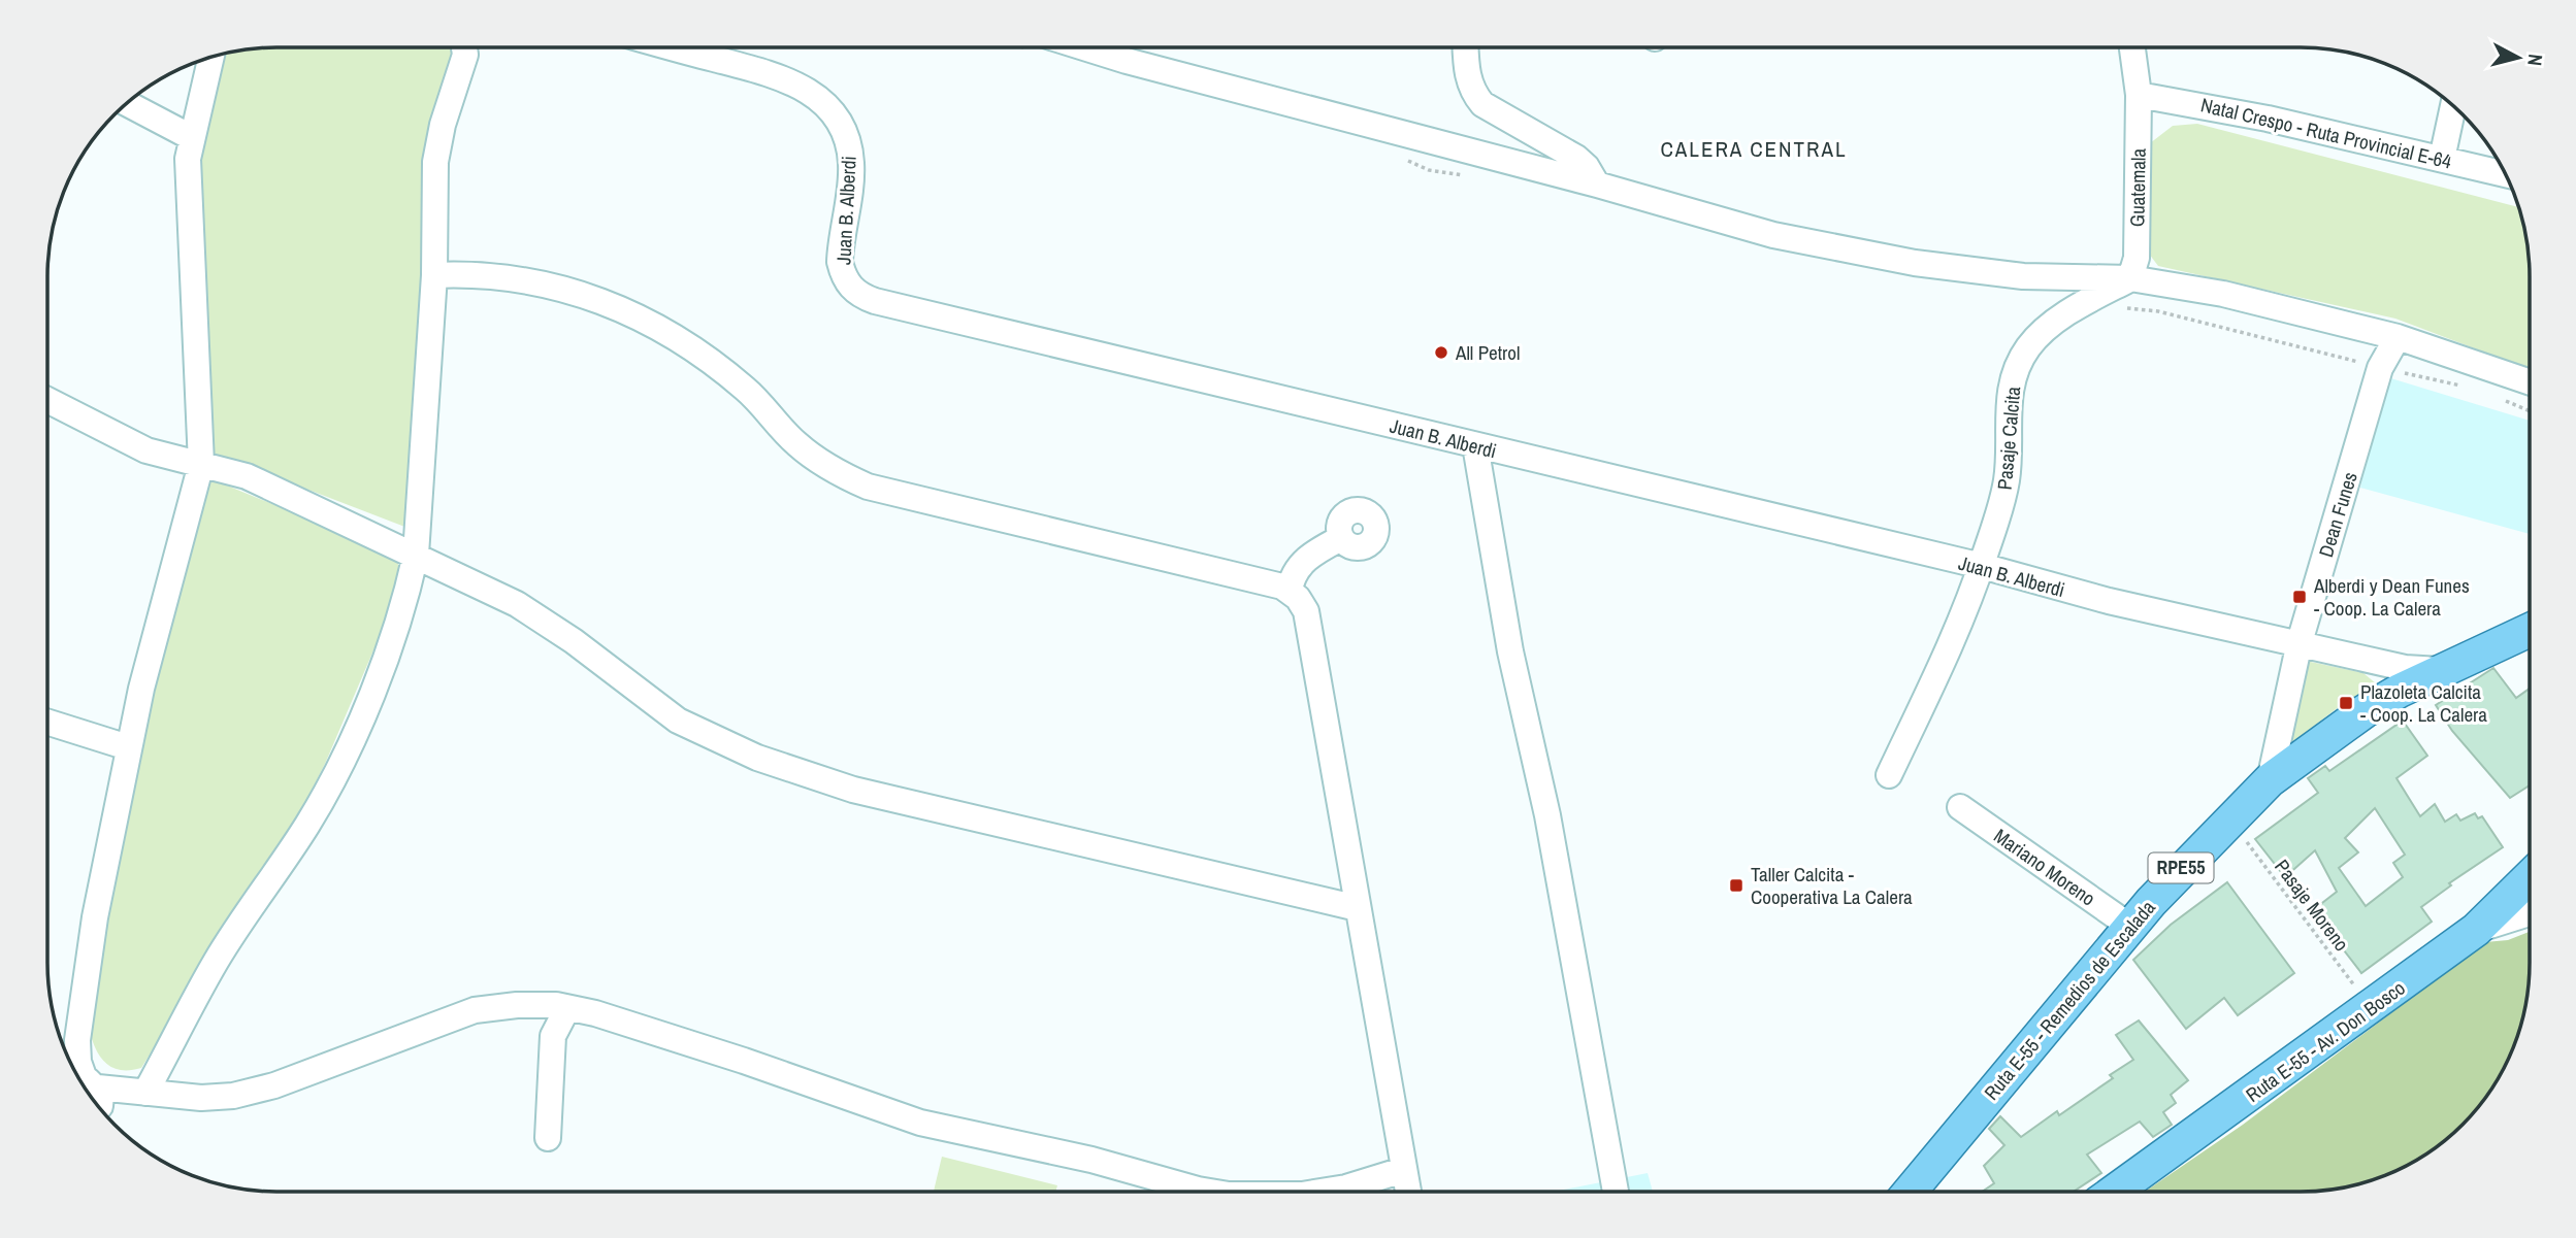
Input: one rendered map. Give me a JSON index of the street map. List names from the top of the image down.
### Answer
{
  "streets": {
    "main road": ["RPE55", "Ruta E-55 - Remedios de Escalada", "Ruta E-55 - Av. Don Bosco"],
    "street": [
      "Natal Crespo - Ruta Provincial E-64",
      "Guatemala",
      "Juan B. Alberdi",
      "Pasaje Calcita",
      "Dean Funes",
      "Mariano Moreno"
    ],
    "path": ["Pasaje Moreno"]
  },
  "crossings": [
    ["Natal Crespo - Ruta Provincial E-64", "Guatemala"],
    ["Guatemala", "Pasaje Calcita"],
    ["Juan B. Alberdi", "Pasaje Calcita"],
    ["Juan B. Alberdi", "Dean Funes"],
    ["Juan B. Alberdi", "Ruta E-55 - Remedios de Escalada"],
    ["Dean Funes", "Ruta E-55 - Remedios de Escalada"],
    ["Mariano Moreno", "Ruta E-55 - Remedios de Escalada"],
    ["Pasaje Moreno", "Ruta E-55 - Remedios de Escalada"],
    ["Pasaje Moreno", "Ruta E-55 - Av. Don Bosco"]
  ],
  "districts": ["CALERA CENTRAL"],
  "places": {
    "other": ["All Petrol"],
    "transit": ["Alberdi y Dean Funes - Coop. La Calera", "Plazoleta Calcita - Coop. La Calera", "Taller Calcita - Cooperativa La Calera"]
  },
  "north": "right"
}
